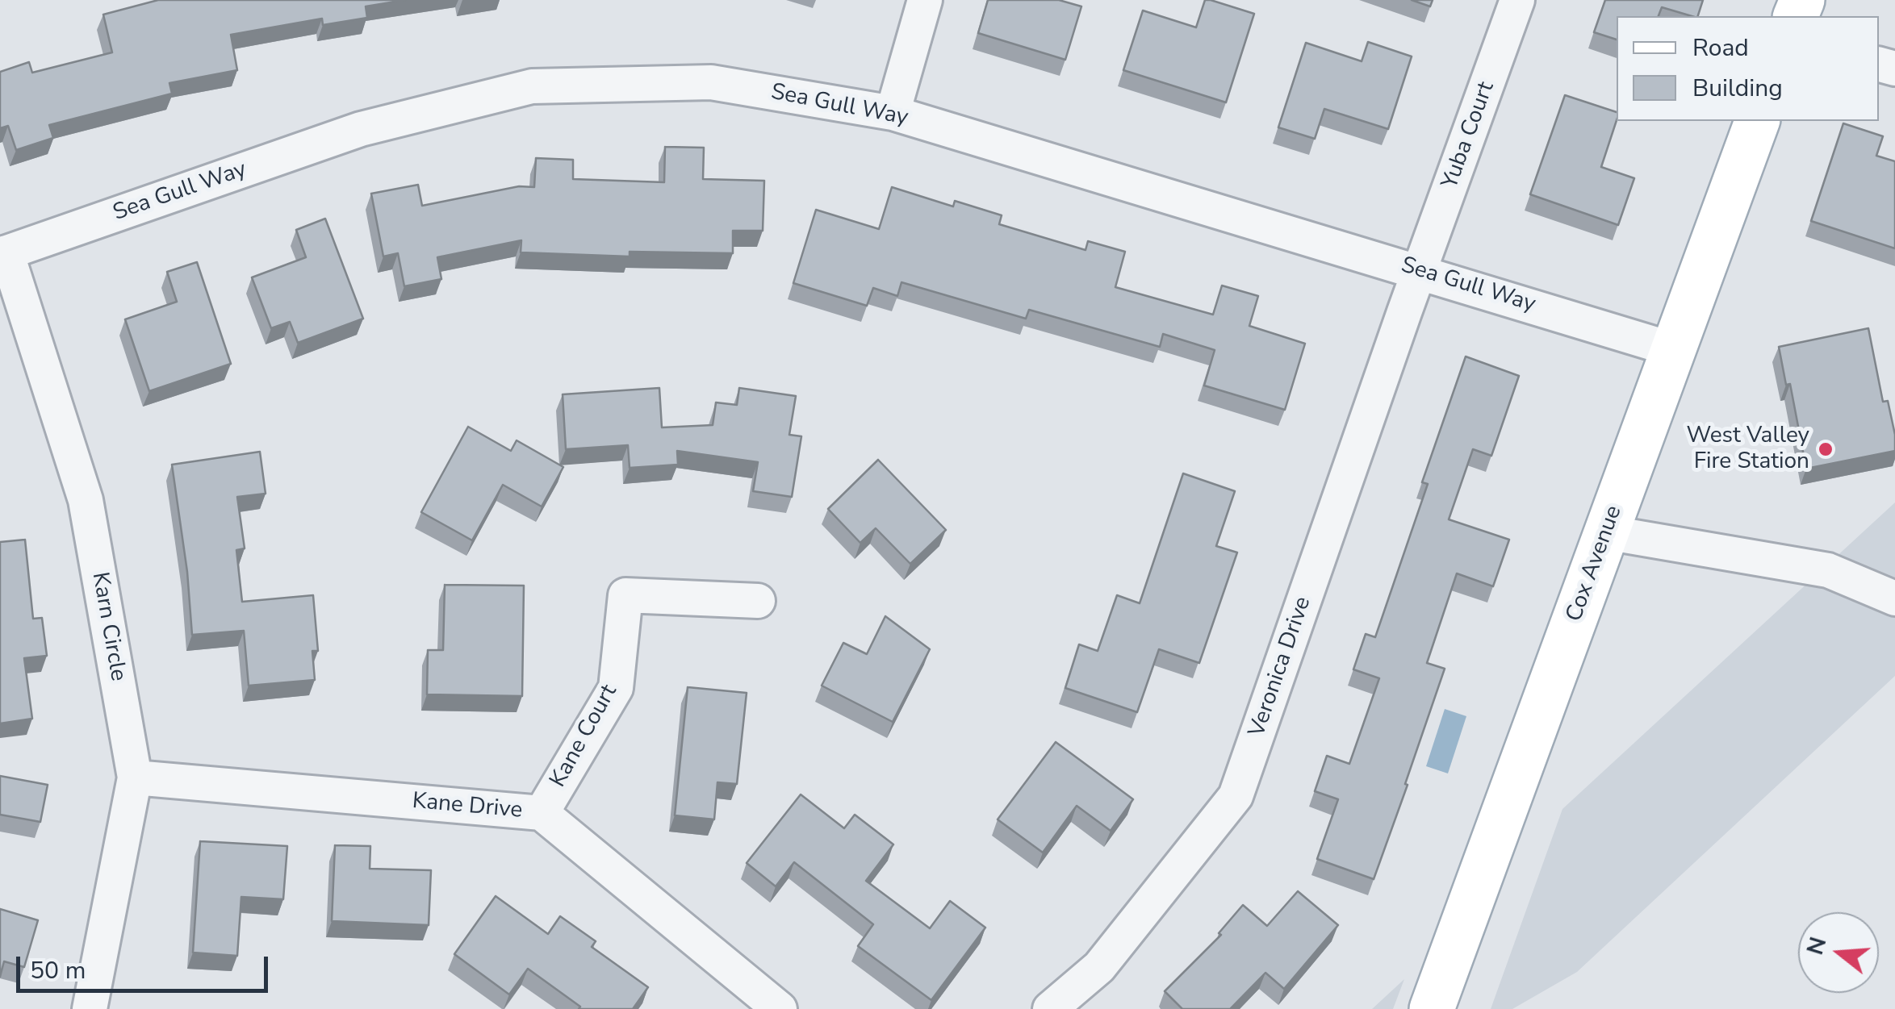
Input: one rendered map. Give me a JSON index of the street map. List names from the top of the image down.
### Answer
{
  "streets": {
    "main road": ["Cox Avenue"],
    "street": [
      "Sea Gull Way",
      "Yuba Court",
      "Karn Circle",
      "Veronica Drive",
      "Kane Court",
      "Kane Drive"
    ]
  },
  "crossings": [
    ["Sea Gull Way", "Yuba Court"],
    ["Sea Gull Way", "Cox Avenue"],
    ["Sea Gull Way", "Karn Circle"],
    ["Sea Gull Way", "Veronica Drive"],
    ["Yuba Court", "Veronica Drive"],
    ["Karn Circle", "Kane Drive"],
    ["Kane Court", "Kane Drive"]
  ],
  "places": ["West Valley Fire Station"],
  "legend": ["Road", "Building"],
  "scale_bar": "50 m",
  "north": "left"
}
